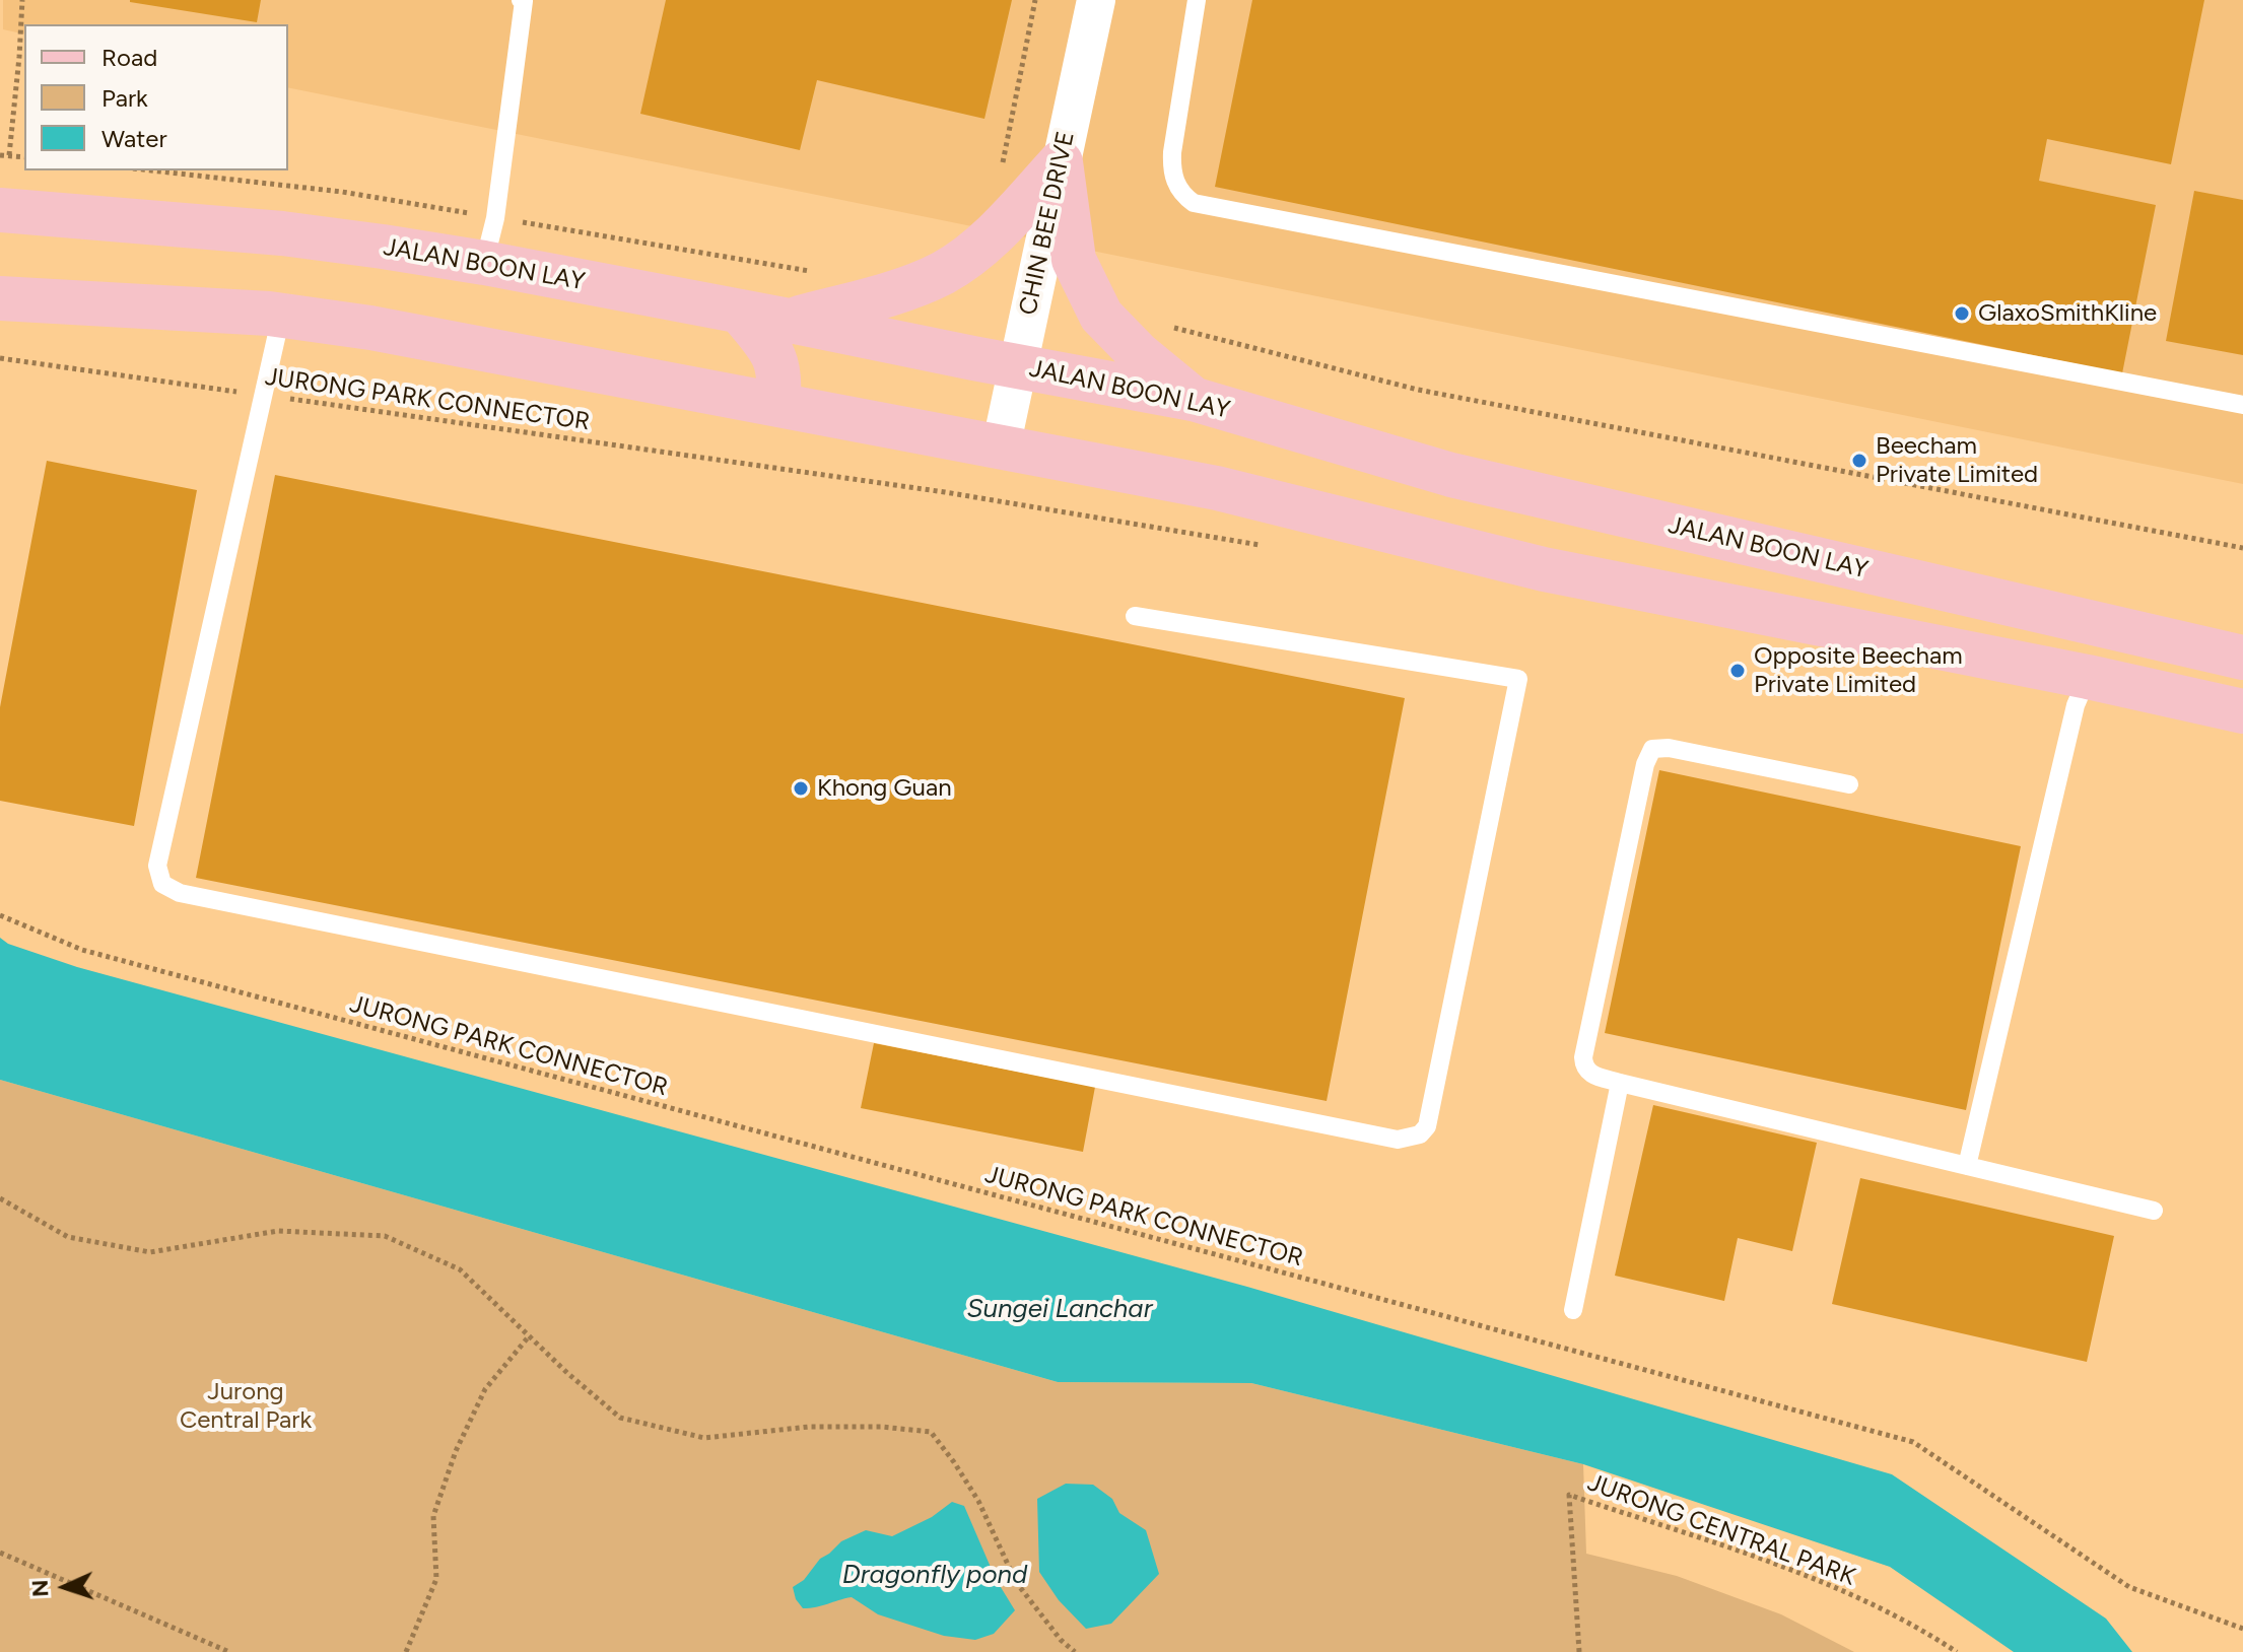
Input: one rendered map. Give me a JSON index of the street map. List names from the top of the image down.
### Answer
{
  "streets": {
    "main road": ["JALAN BOON LAY"],
    "street": ["CHIN BEE DRIVE"],
    "path": ["JURONG PARK CONNECTOR", "JURONG CENTRAL PARK"]
  },
  "crossings": [
    ["CHIN BEE DRIVE", "JALAN BOON LAY"]
  ],
  "water": ["Sungei Lanchar", "Dragonfly pond"],
  "parks": ["Jurong Central Park"],
  "places": [
    "GlaxoSmithKline",
    "Beecham Private Limited",
    "Opposite Beecham Private Limited",
    "Khong Guan"
  ],
  "legend": ["Road", "Park", "Water"],
  "north": "left"
}
